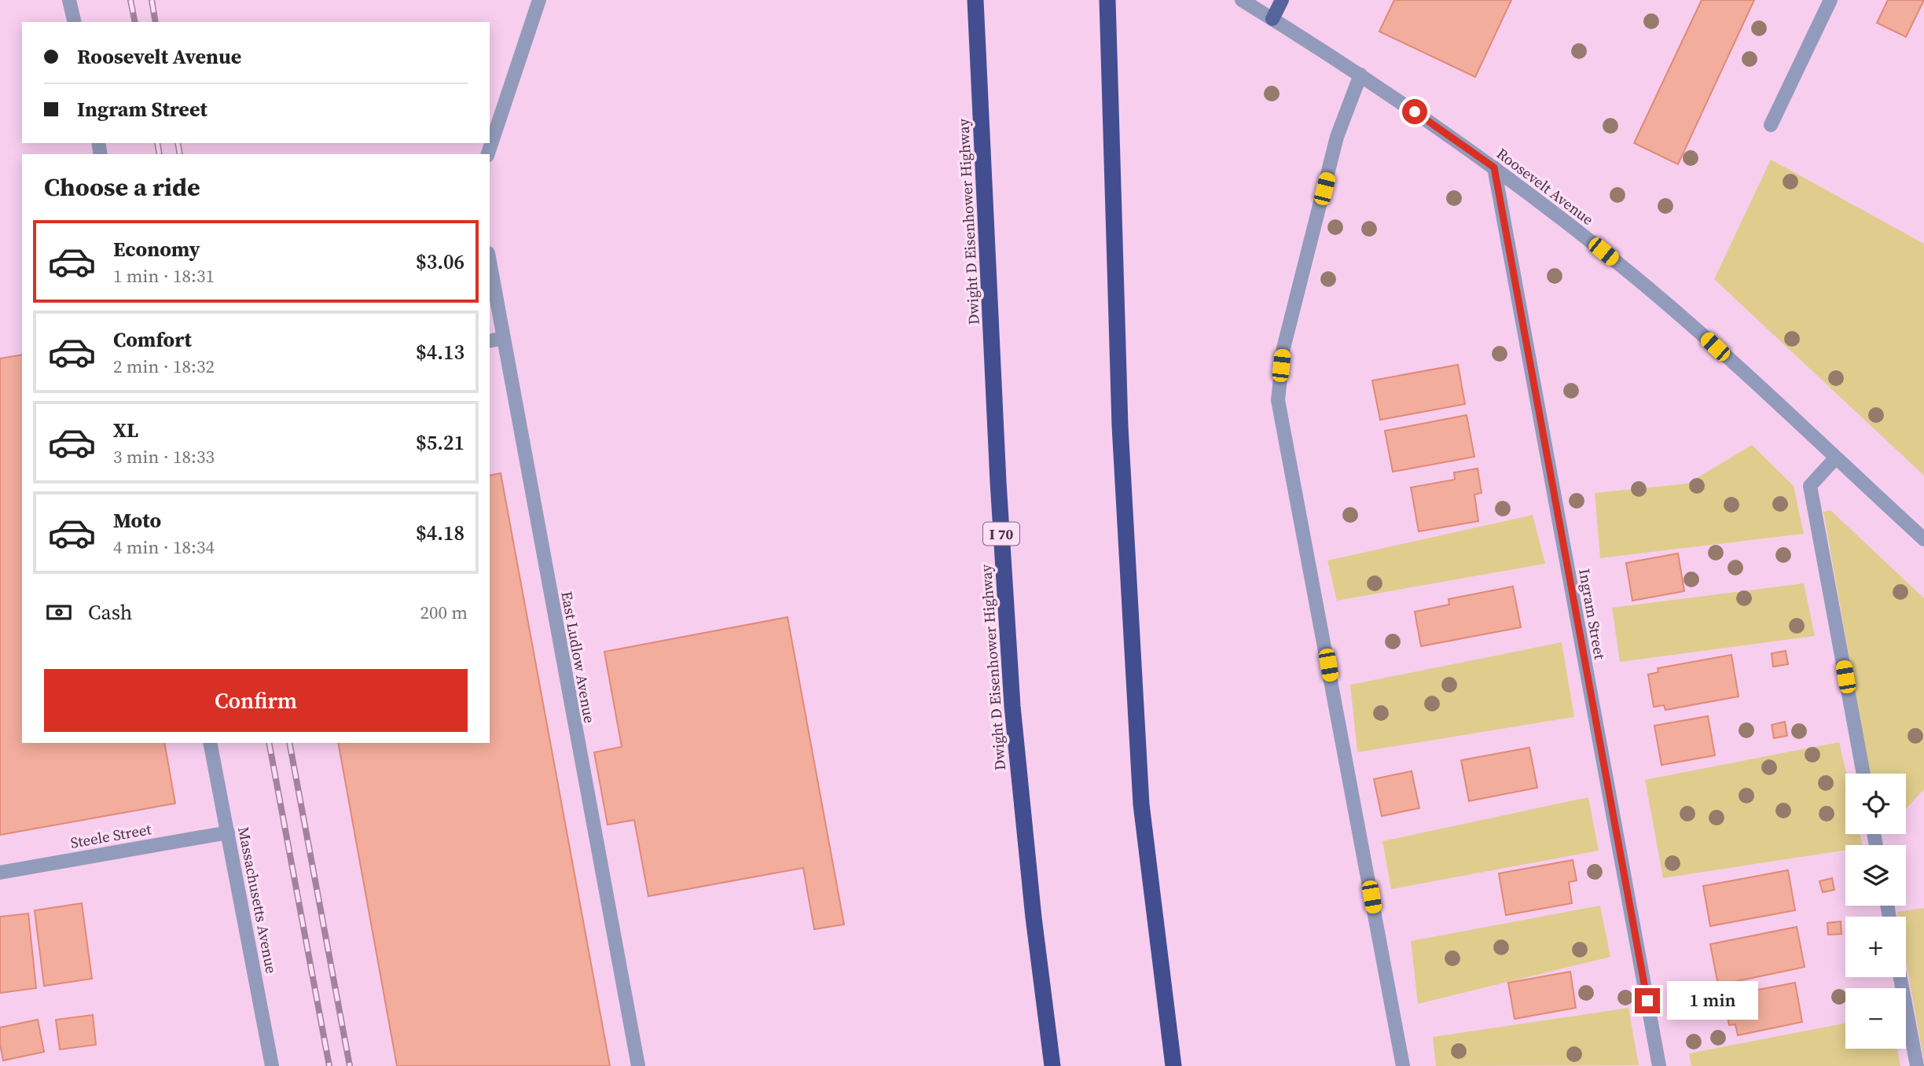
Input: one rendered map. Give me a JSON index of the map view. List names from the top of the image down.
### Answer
{
  "streets": {
    "highway": ["Dwight D Eisenhower Highway", "I 70"],
    "street": [
      "Roosevelt Avenue",
      "Ingram Street",
      "East Ludlow Avenue",
      "Steele Street",
      "Massachusetts Avenue"
    ]
  },
  "crossings": [
    ["Roosevelt Avenue", "Ingram Street"],
    ["Steele Street", "Massachusetts Avenue"]
  ],
  "page": {
    "banner": ["Roosevelt Avenue", "Ingram Street"],
    "heading": "Choose a ride",
    "list": [
      {
        "name": "Economy",
        "note": "1 min · 18:31",
        "value": "$3.06"
      },
      {
        "name": "Comfort",
        "note": "2 min · 18:32",
        "value": "$4.13"
      },
      {
        "name": "XL",
        "note": "3 min · 18:33",
        "value": "$5.21"
      },
      {
        "name": "Moto",
        "note": "4 min · 18:34",
        "value": "$4.18"
      }
    ],
    "pay": ["Cash", "200 m"],
    "buttons": "Confirm",
    "map_buttons": ["+", "−"],
    "bubble": "1 min"
  }
}
